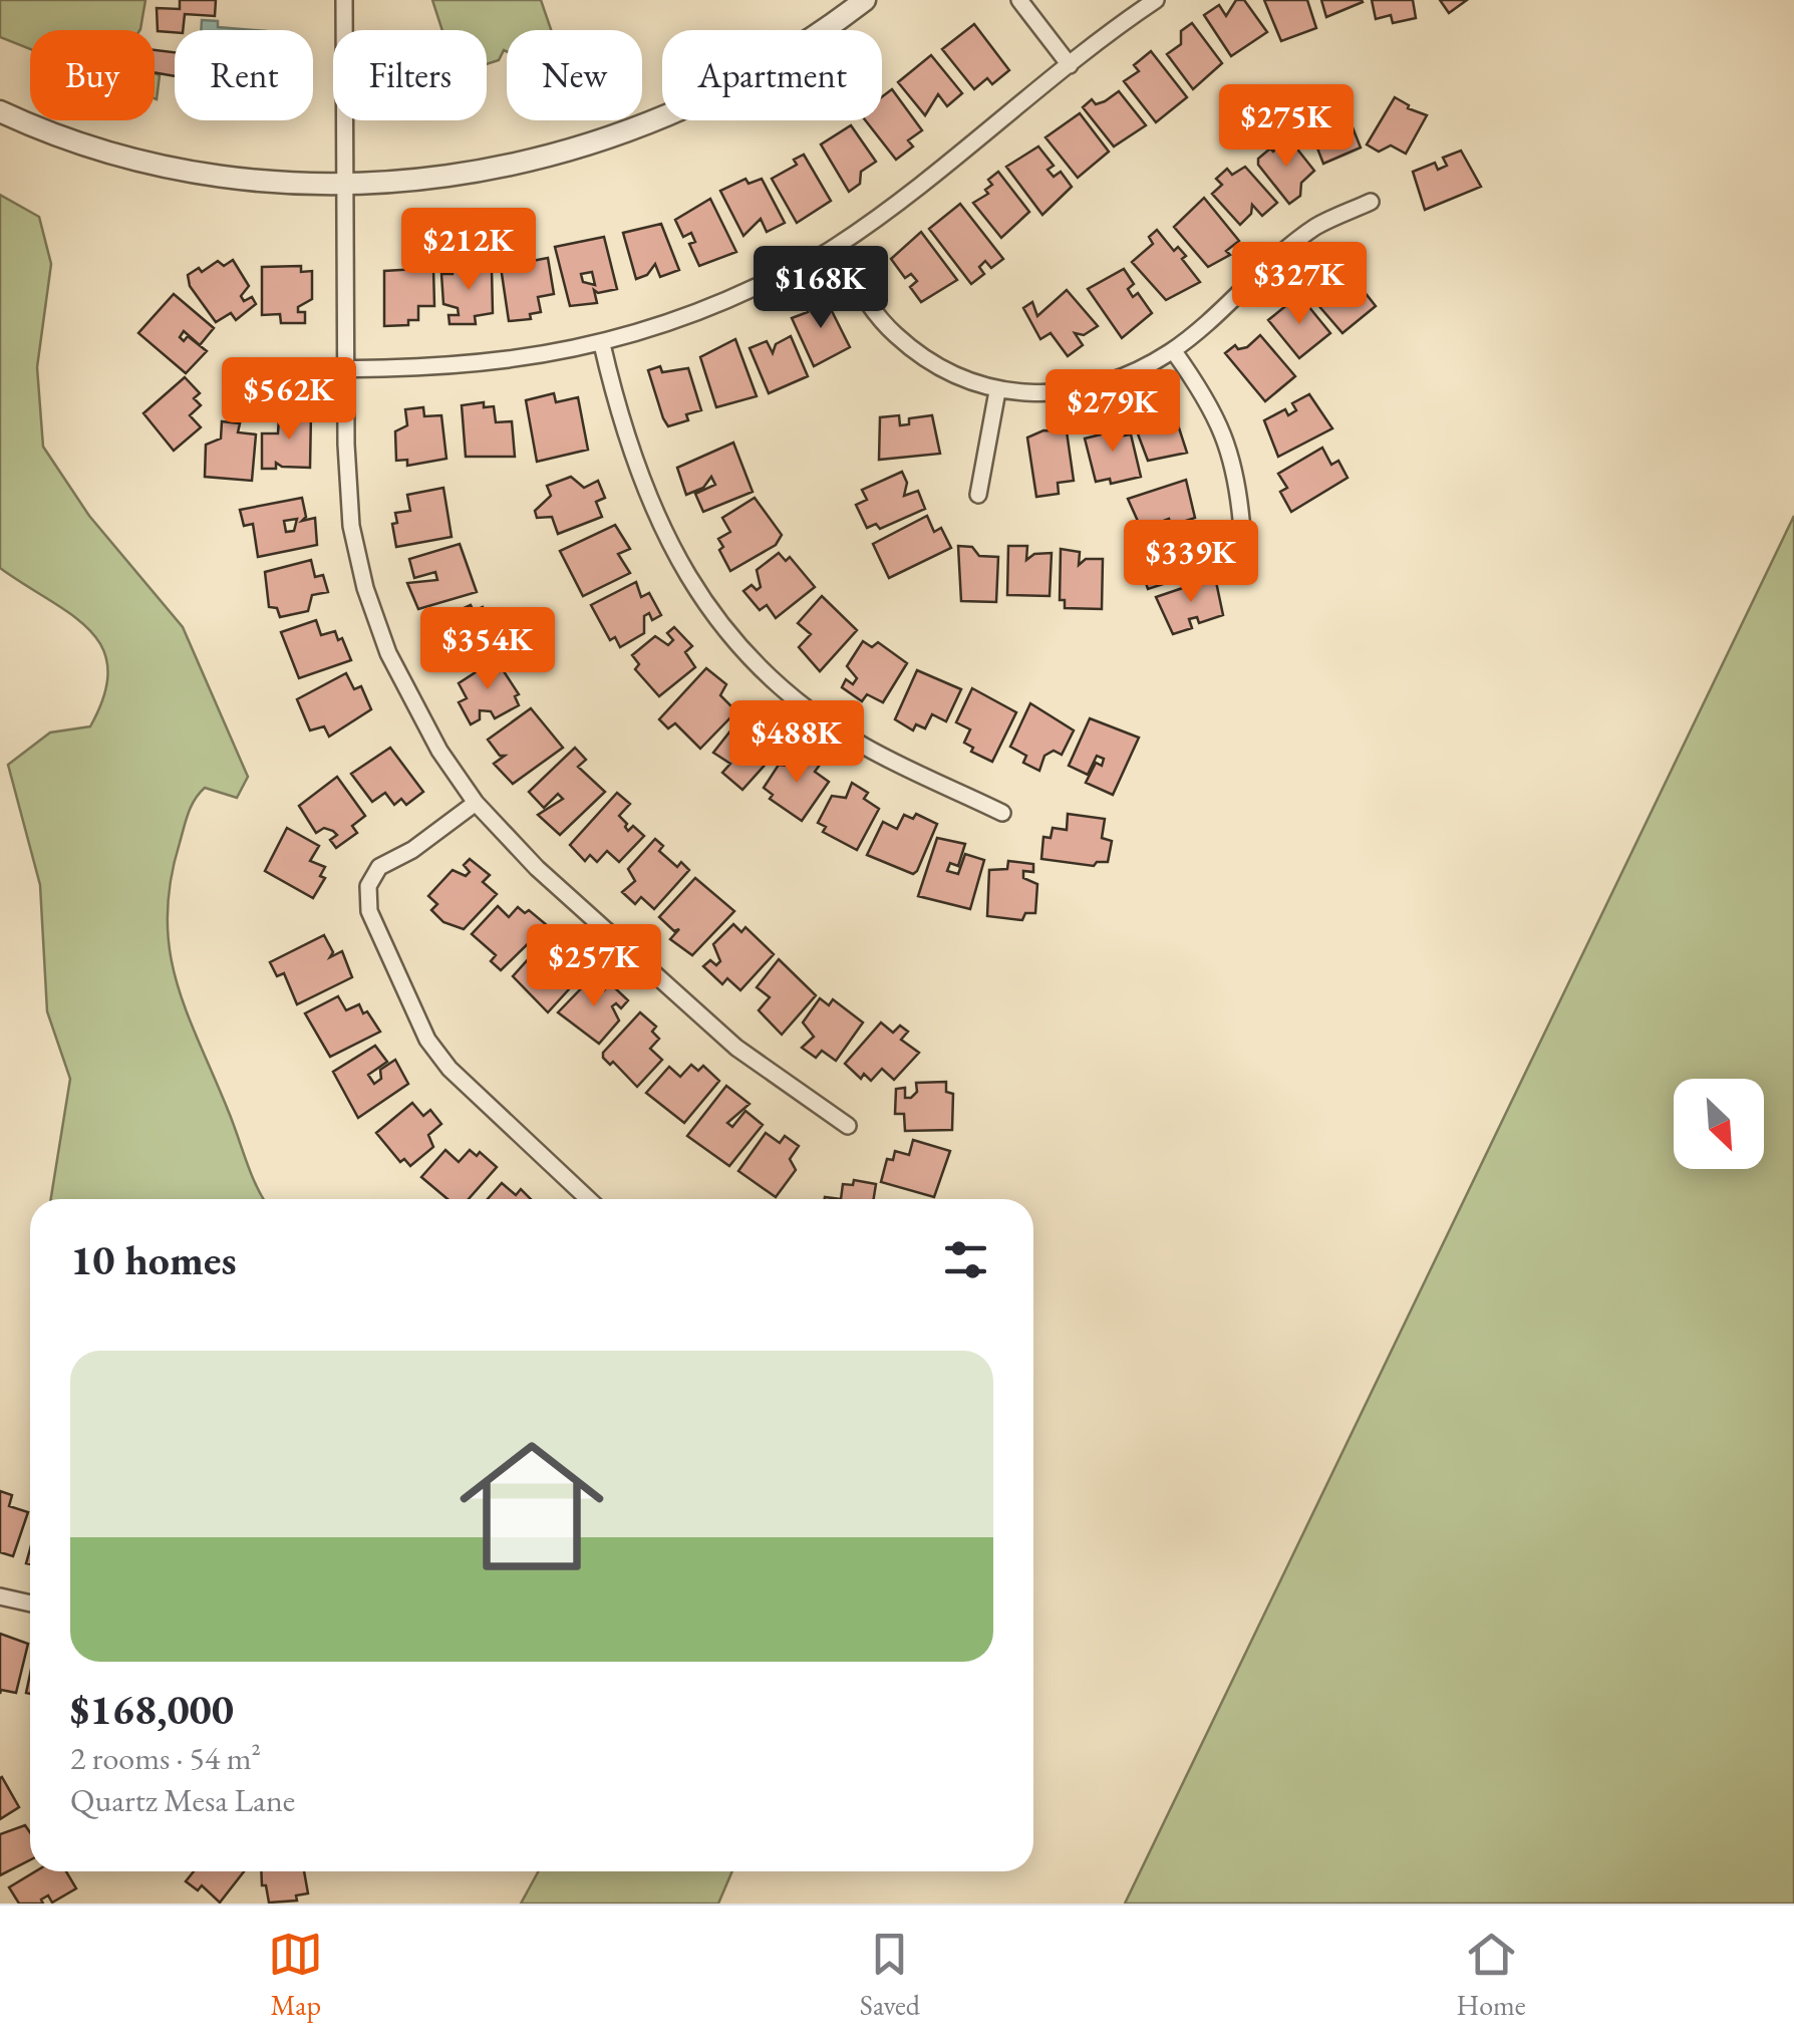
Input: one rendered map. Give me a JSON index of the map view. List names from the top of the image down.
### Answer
{
  "north": "bottom right",
  "page": {
    "chip": [
      "Buy",
      "Rent",
      "Filters",
      "New",
      "Apartment"
    ],
    "price": [
      "$275K",
      "$212K",
      "$327K",
      "$168K",
      "$562K",
      "$279K",
      "$339K",
      "$354K",
      "$488K",
      "$257K"
    ],
    "heading": "10 homes",
    "list": [
      {
        "name": "$168,000",
        "note": "2 rooms · 54 m² · Quartz Mesa Lane"
      }
    ],
    "tabs": ["Map", "Saved", "Home"]
  }
}
